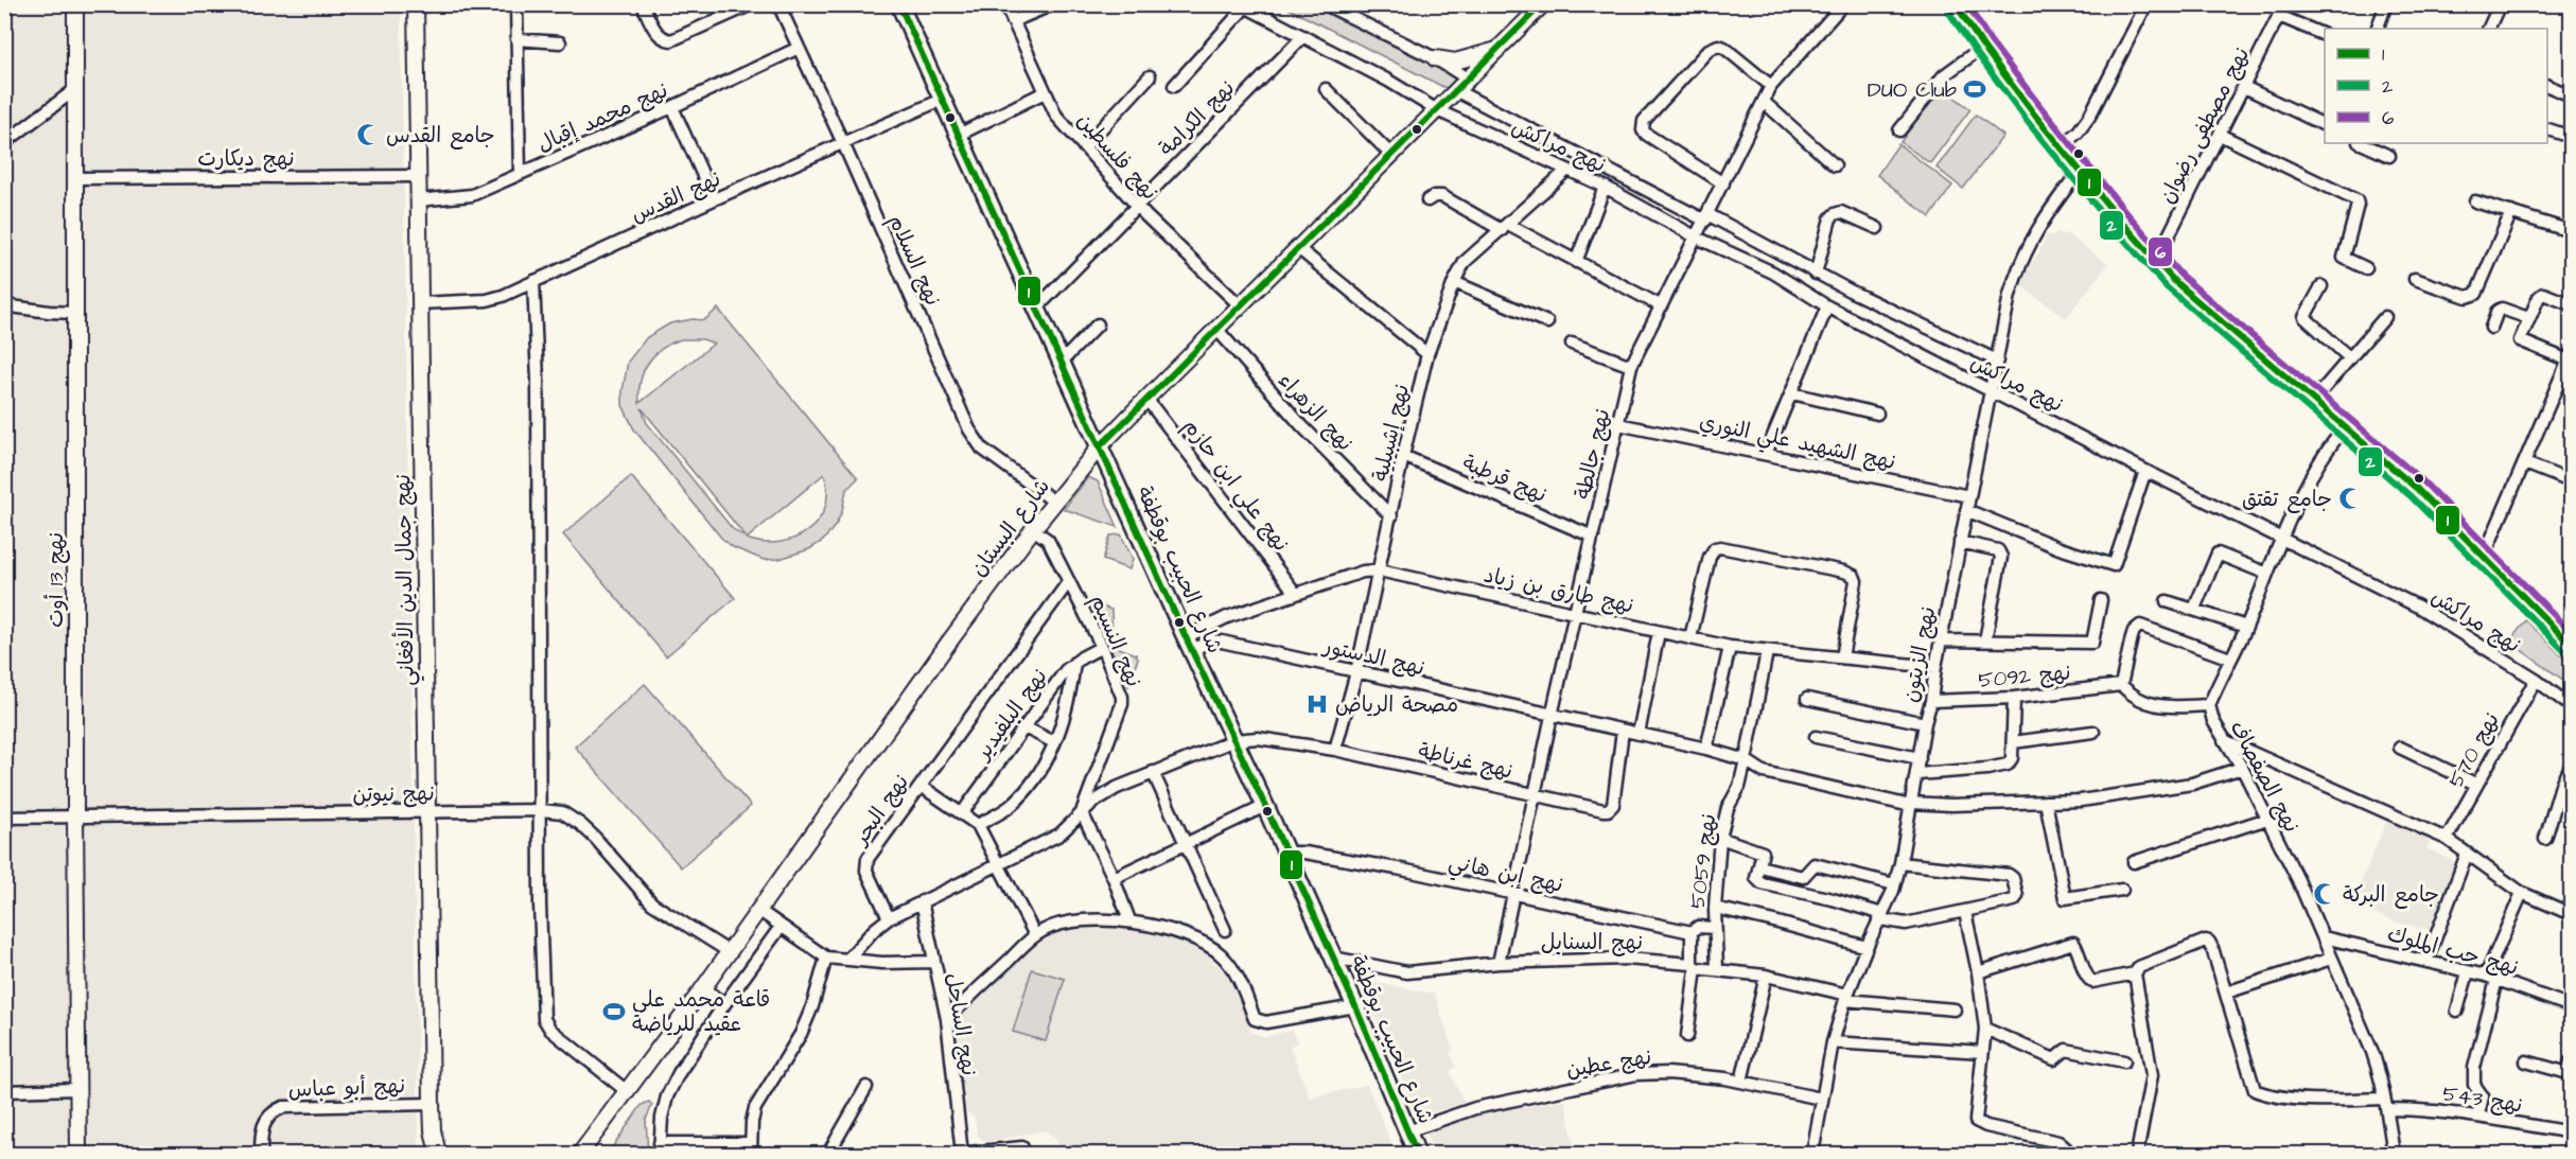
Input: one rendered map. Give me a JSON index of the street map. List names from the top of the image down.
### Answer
{
  "streets": {
    "main road": [
      "شارع البستان",
      "شارع الحبيب بوقطفة",
      "نهج 13 أوت",
      "نهج جمال الدين الأفغاني"
    ],
    "street": [
      "نهج محمد إقبال",
      "نهج الكرامة",
      "نهج مصطفى رضوان",
      "نهج مراكش",
      "نهج فلسطين",
      "نهج ديكارت",
      "نهج القدس",
      "نهج السلام",
      "نهج الزهراء",
      "نهج إشبيلية",
      "نهج الشهيد علي النوري",
      "نهج جالطة",
      "نهج قرطبة",
      "نهج علي ابن حازم",
      "نهج طارق بن زياد",
      "نهج النسيم",
      "نهج الزيتون",
      "نهج الدستور",
      "نهج 5092",
      "نهج البلفيدير",
      "نهج 570",
      "نهج غرناطة",
      "نهج الصفصاف",
      "نهج نيوتن",
      "نهج البحر",
      "نهج 5059",
      "نهج إبن هاني",
      "نهج السنابل",
      "نهج حب الملوك",
      "نهج الساحل",
      "نهج عطين",
      "نهج أبو عباس",
      "نهج 543"
    ]
  },
  "crossings": [
    ["نهج محمد إقبال", "نهج السلام"],
    ["نهج محمد إقبال", "نهج جمال الدين الأفغاني"],
    ["نهج الكرامة", "نهج مراكش"],
    ["نهج الكرامة", "نهج فلسطين"],
    ["نهج الكرامة", "شارع الحبيب بوقطفة"],
    ["نهج مراكش", "نهج إشبيلية"],
    ["نهج مراكش", "نهج جالطة"],
    ["نهج مراكش", "شارع البستان"],
    ["نهج مراكش", "نهج الزيتون"],
    ["نهج مراكش", "نهج 570"],
    ["نهج مراكش", "نهج الصفصاف"],
    ["نهج فلسطين", "شارع البستان"],
    ["نهج ديكارت", "نهج 13 أوت"],
    ["نهج ديكارت", "نهج جمال الدين الأفغاني"],
    ["نهج القدس", "نهج السلام"],
    ["نهج القدس", "شارع الحبيب بوقطفة"],
    ["نهج القدس", "نهج جمال الدين الأفغاني"],
    ["نهج السلام", "شارع البستان"],
    ["نهج الزهراء", "نهج إشبيلية"],
    ["نهج الزهراء", "شارع البستان"],
    ["نهج إشبيلية", "نهج قرطبة"],
    ["نهج إشبيلية", "نهج طارق بن زياد"],
    ["نهج إشبيلية", "نهج الدستور"],
    ["نهج إشبيلية", "نهج غرناطة"],
    ["نهج الشهيد علي النوري", "نهج جالطة"],
    ["نهج الشهيد علي النوري", "نهج الزيتون"],
    ["نهج جالطة", "نهج قرطبة"],
    ["نهج جالطة", "نهج طارق بن زياد"],
    ["نهج جالطة", "نهج الدستور"],
    ["نهج جالطة", "نهج غرناطة"],
    ["نهج جالطة", "نهج إبن هاني"],
    ["نهج جالطة", "نهج السنابل"],
    ["نهج علي ابن حازم", "شارع البستان"],
    ["نهج علي ابن حازم", "نهج طارق بن زياد"],
    ["شارع البستان", "شارع الحبيب بوقطفة"],
    ["شارع البستان", "نهج النسيم"],
    ["شارع البستان", "نهج نيوتن"],
    ["شارع الحبيب بوقطفة", "نهج طارق بن زياد"],
    ["شارع الحبيب بوقطفة", "نهج الدستور"],
    ["شارع الحبيب بوقطفة", "نهج غرناطة"],
    ["شارع الحبيب بوقطفة", "نهج إبن هاني"],
    ["شارع الحبيب بوقطفة", "نهج السنابل"],
    ["شارع الحبيب بوقطفة", "نهج عطين"],
    ["نهج 13 أوت", "نهج نيوتن"],
    ["نهج جمال الدين الأفغاني", "نهج نيوتن"],
    ["نهج جمال الدين الأفغاني", "نهج أبو عباس"],
    ["نهج طارق بن زياد", "نهج الزيتون"],
    ["نهج طارق بن زياد", "نهج الدستور"],
    ["نهج طارق بن زياد", "نهج 5059"],
    ["نهج النسيم", "نهج البلفيدير"],
    ["نهج النسيم", "نهج البحر"],
    ["نهج الزيتون", "نهج الدستور"],
    ["نهج الزيتون", "نهج 5092"],
    ["نهج الزيتون", "نهج السنابل"],
    ["نهج الزيتون", "نهج عطين"],
    ["نهج الدستور", "نهج غرناطة"],
    ["نهج الدستور", "نهج الصفصاف"],
    ["نهج الدستور", "نهج 5059"],
    ["نهج الصفصاف", "نهج حب الملوك"],
    ["نهج الصفصاف", "نهج 543"],
    ["نهج 5059", "نهج إبن هاني"],
    ["نهج 5059", "نهج السنابل"]
  ],
  "places": {
    "sports": ["DUO Club", "قاعة محمد علي عقيد للرياضة"],
    "mosque": ["جامع القدس", "جامع تقتق", "جامع البركة"],
    "hospital": ["مصحة الرياض"]
  },
  "lines": ["transit line 1", "transit line 6", "transit line 2"],
  "legend": ["1", "2", "6"]
}
